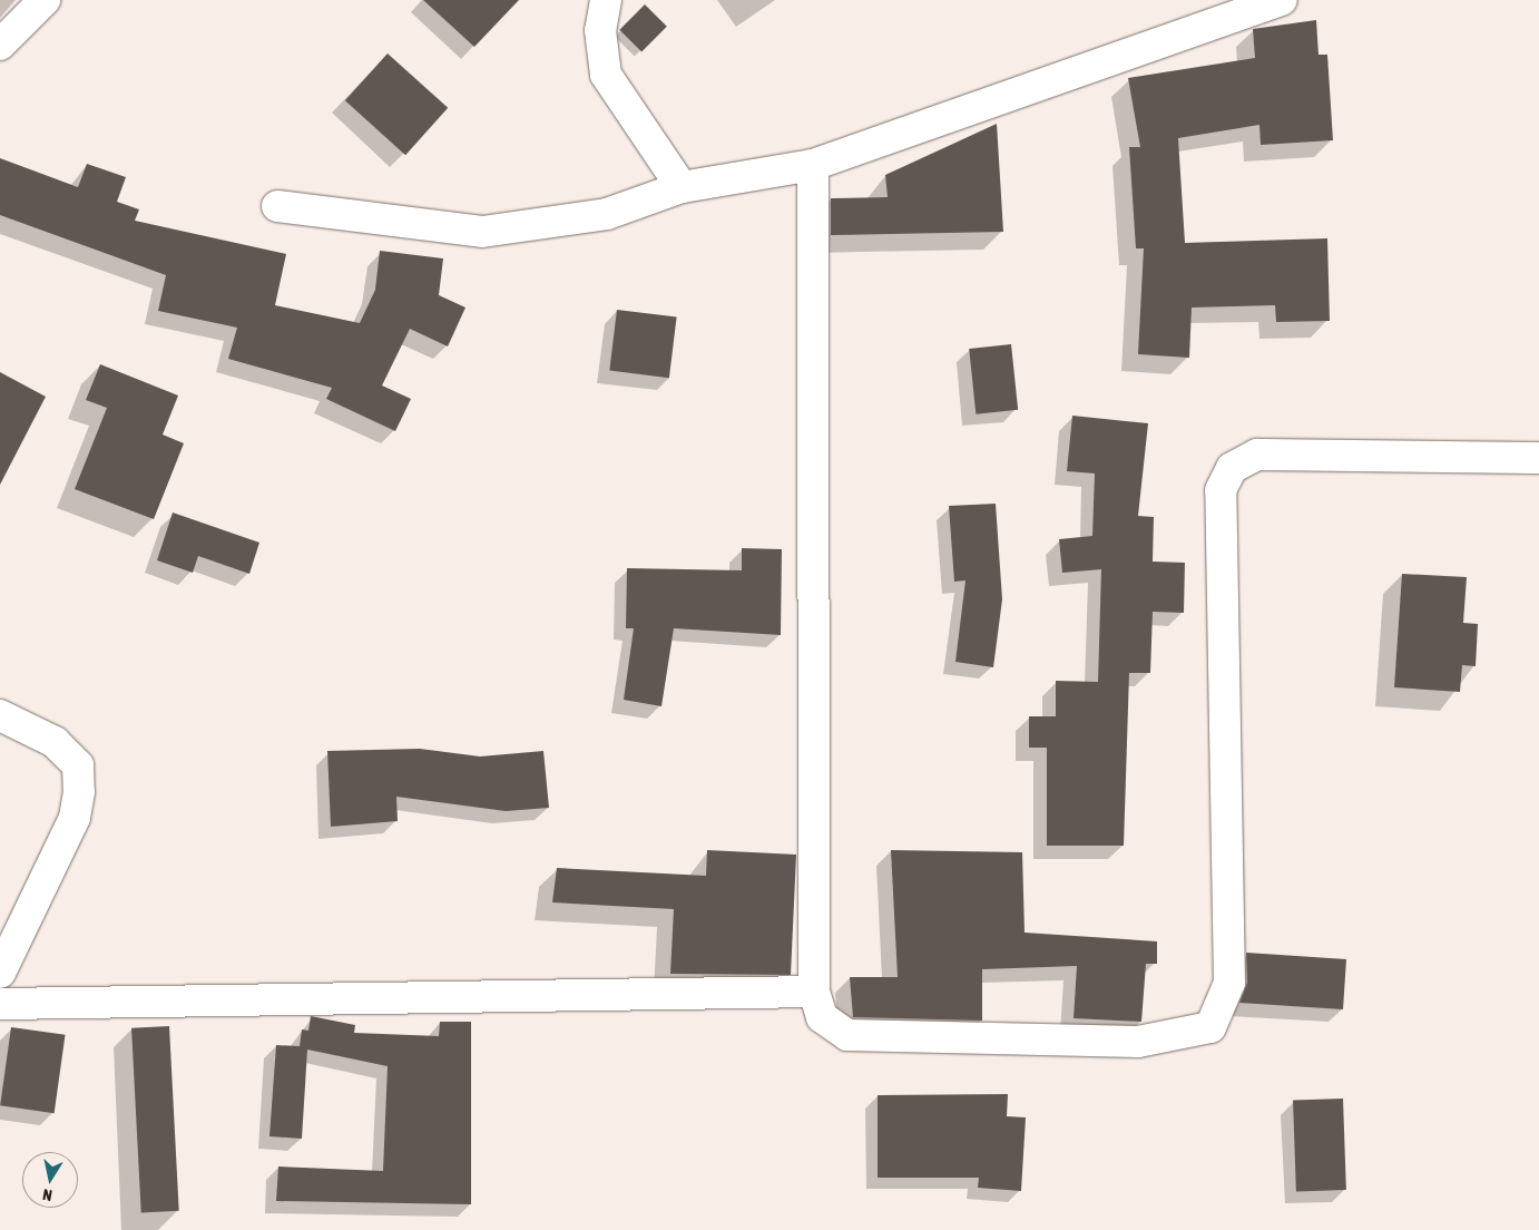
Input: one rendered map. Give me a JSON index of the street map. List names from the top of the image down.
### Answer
{
  "north": "bottom"
}
